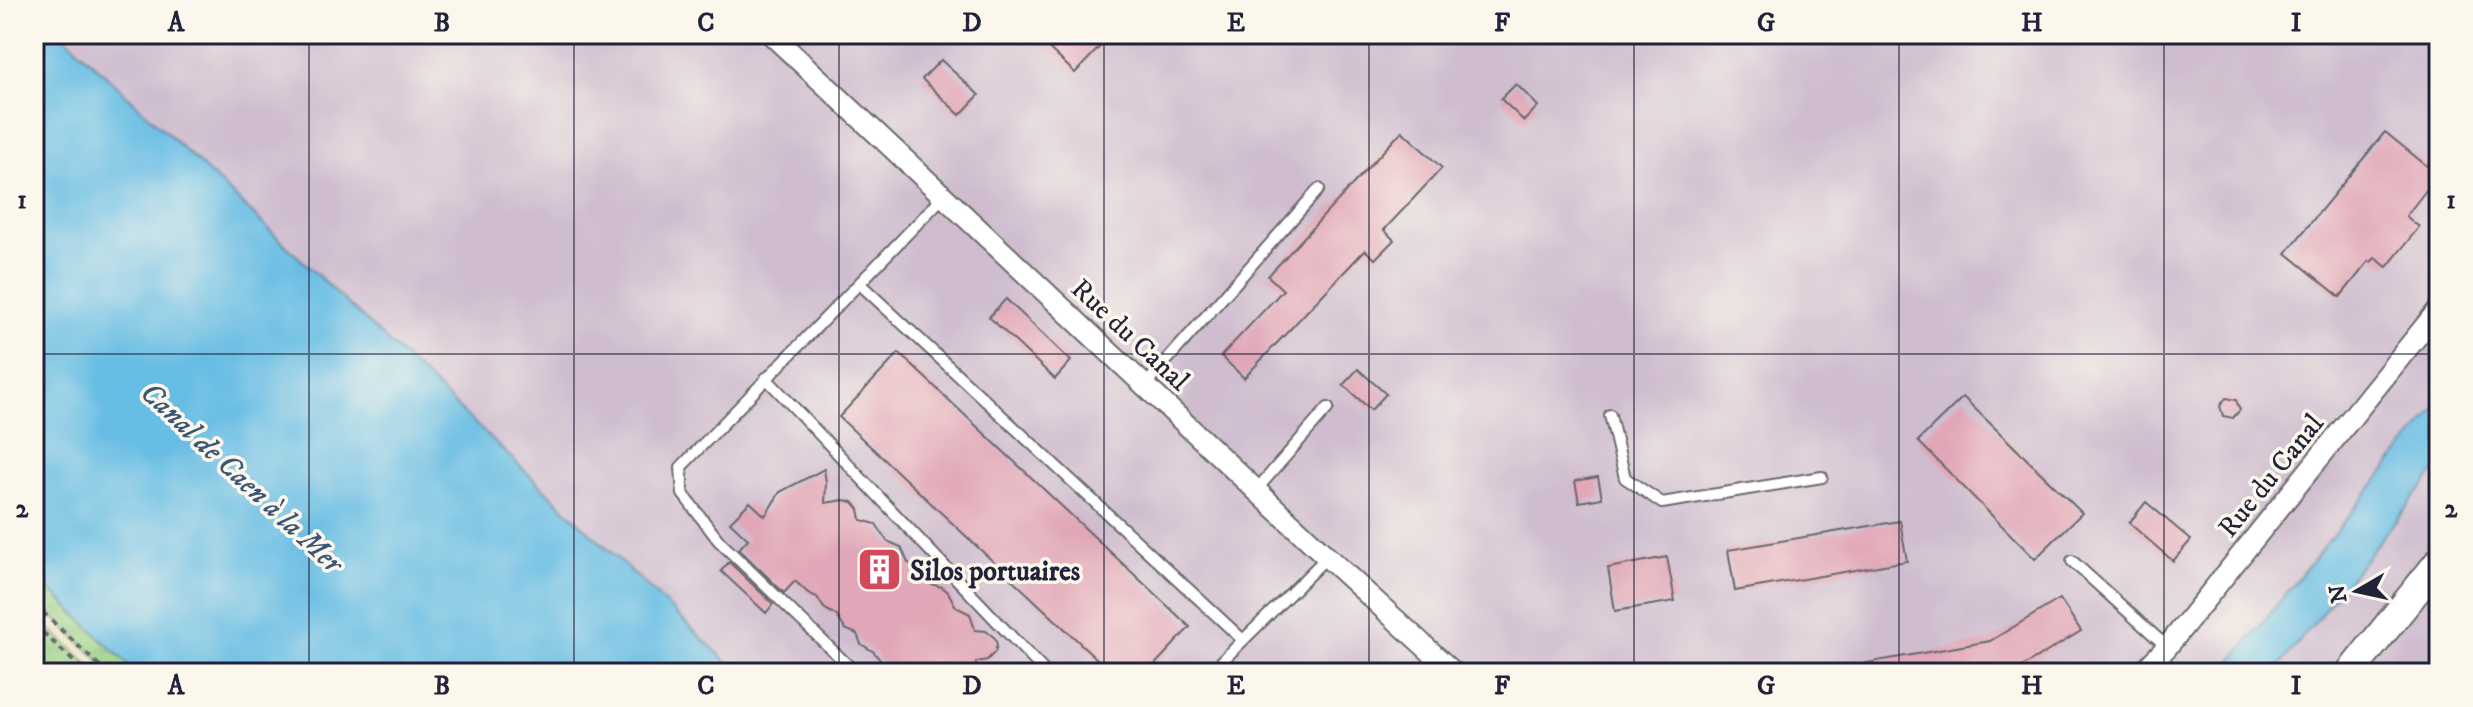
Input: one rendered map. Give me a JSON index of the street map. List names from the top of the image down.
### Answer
{
  "streets": {
    "street": ["Rue du Canal"]
  },
  "water": ["Canal de Caen à la Mer"],
  "places": {
    "building": ["Silos portuaires"]
  },
  "north": "left",
  "grid": {
    "columns": [
      "A",
      "B",
      "C",
      "D",
      "E",
      "F",
      "G",
      "H",
      "I"
    ],
    "rows": ["1", "2"]
  }
}
